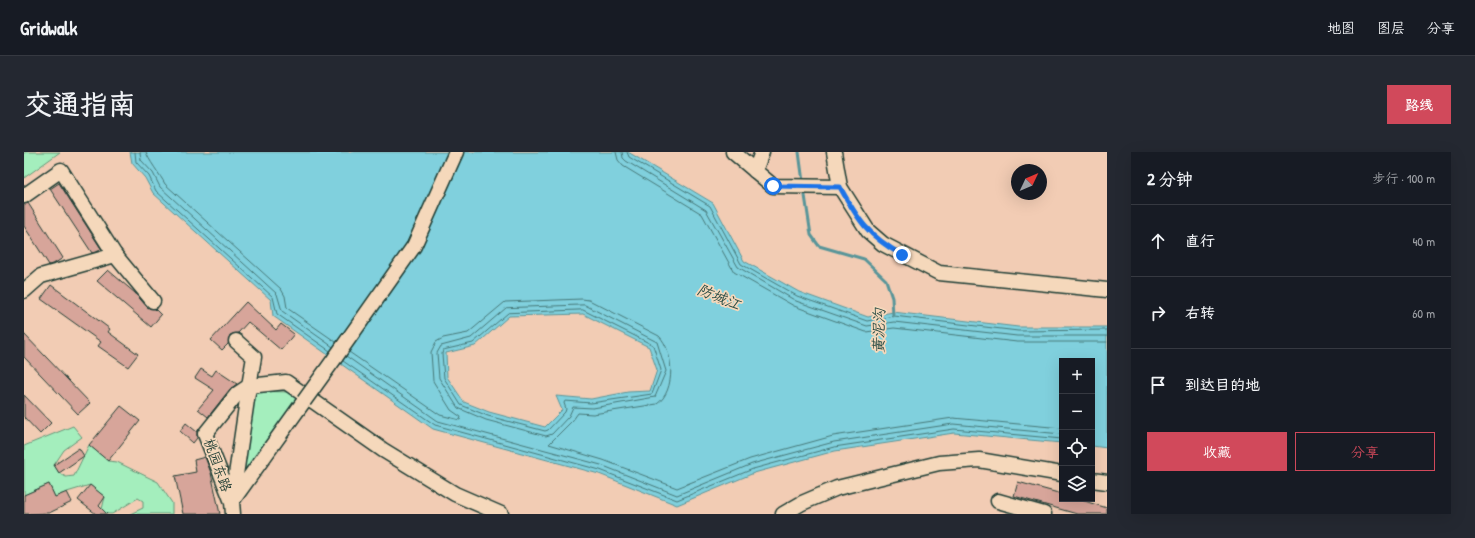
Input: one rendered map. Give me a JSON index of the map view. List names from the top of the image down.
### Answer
{
  "streets": {
    "street": ["桃园东路"]
  },
  "water": ["防城江", "黄泥沟"],
  "north": "top right",
  "page": {
    "header": "Gridwalk",
    "nav": ["地图", "图层", "分享"],
    "title": "交通指南",
    "buttons": [
      "路线",
      ["收藏", "分享"]
    ],
    "heading": ["2 分钟", "步行 · 100 m"],
    "list": [
      ["直行", "40 m"],
      ["右转", "60 m"],
      "到达目的地"
    ],
    "map_buttons": ["+", "−"]
  }
}
